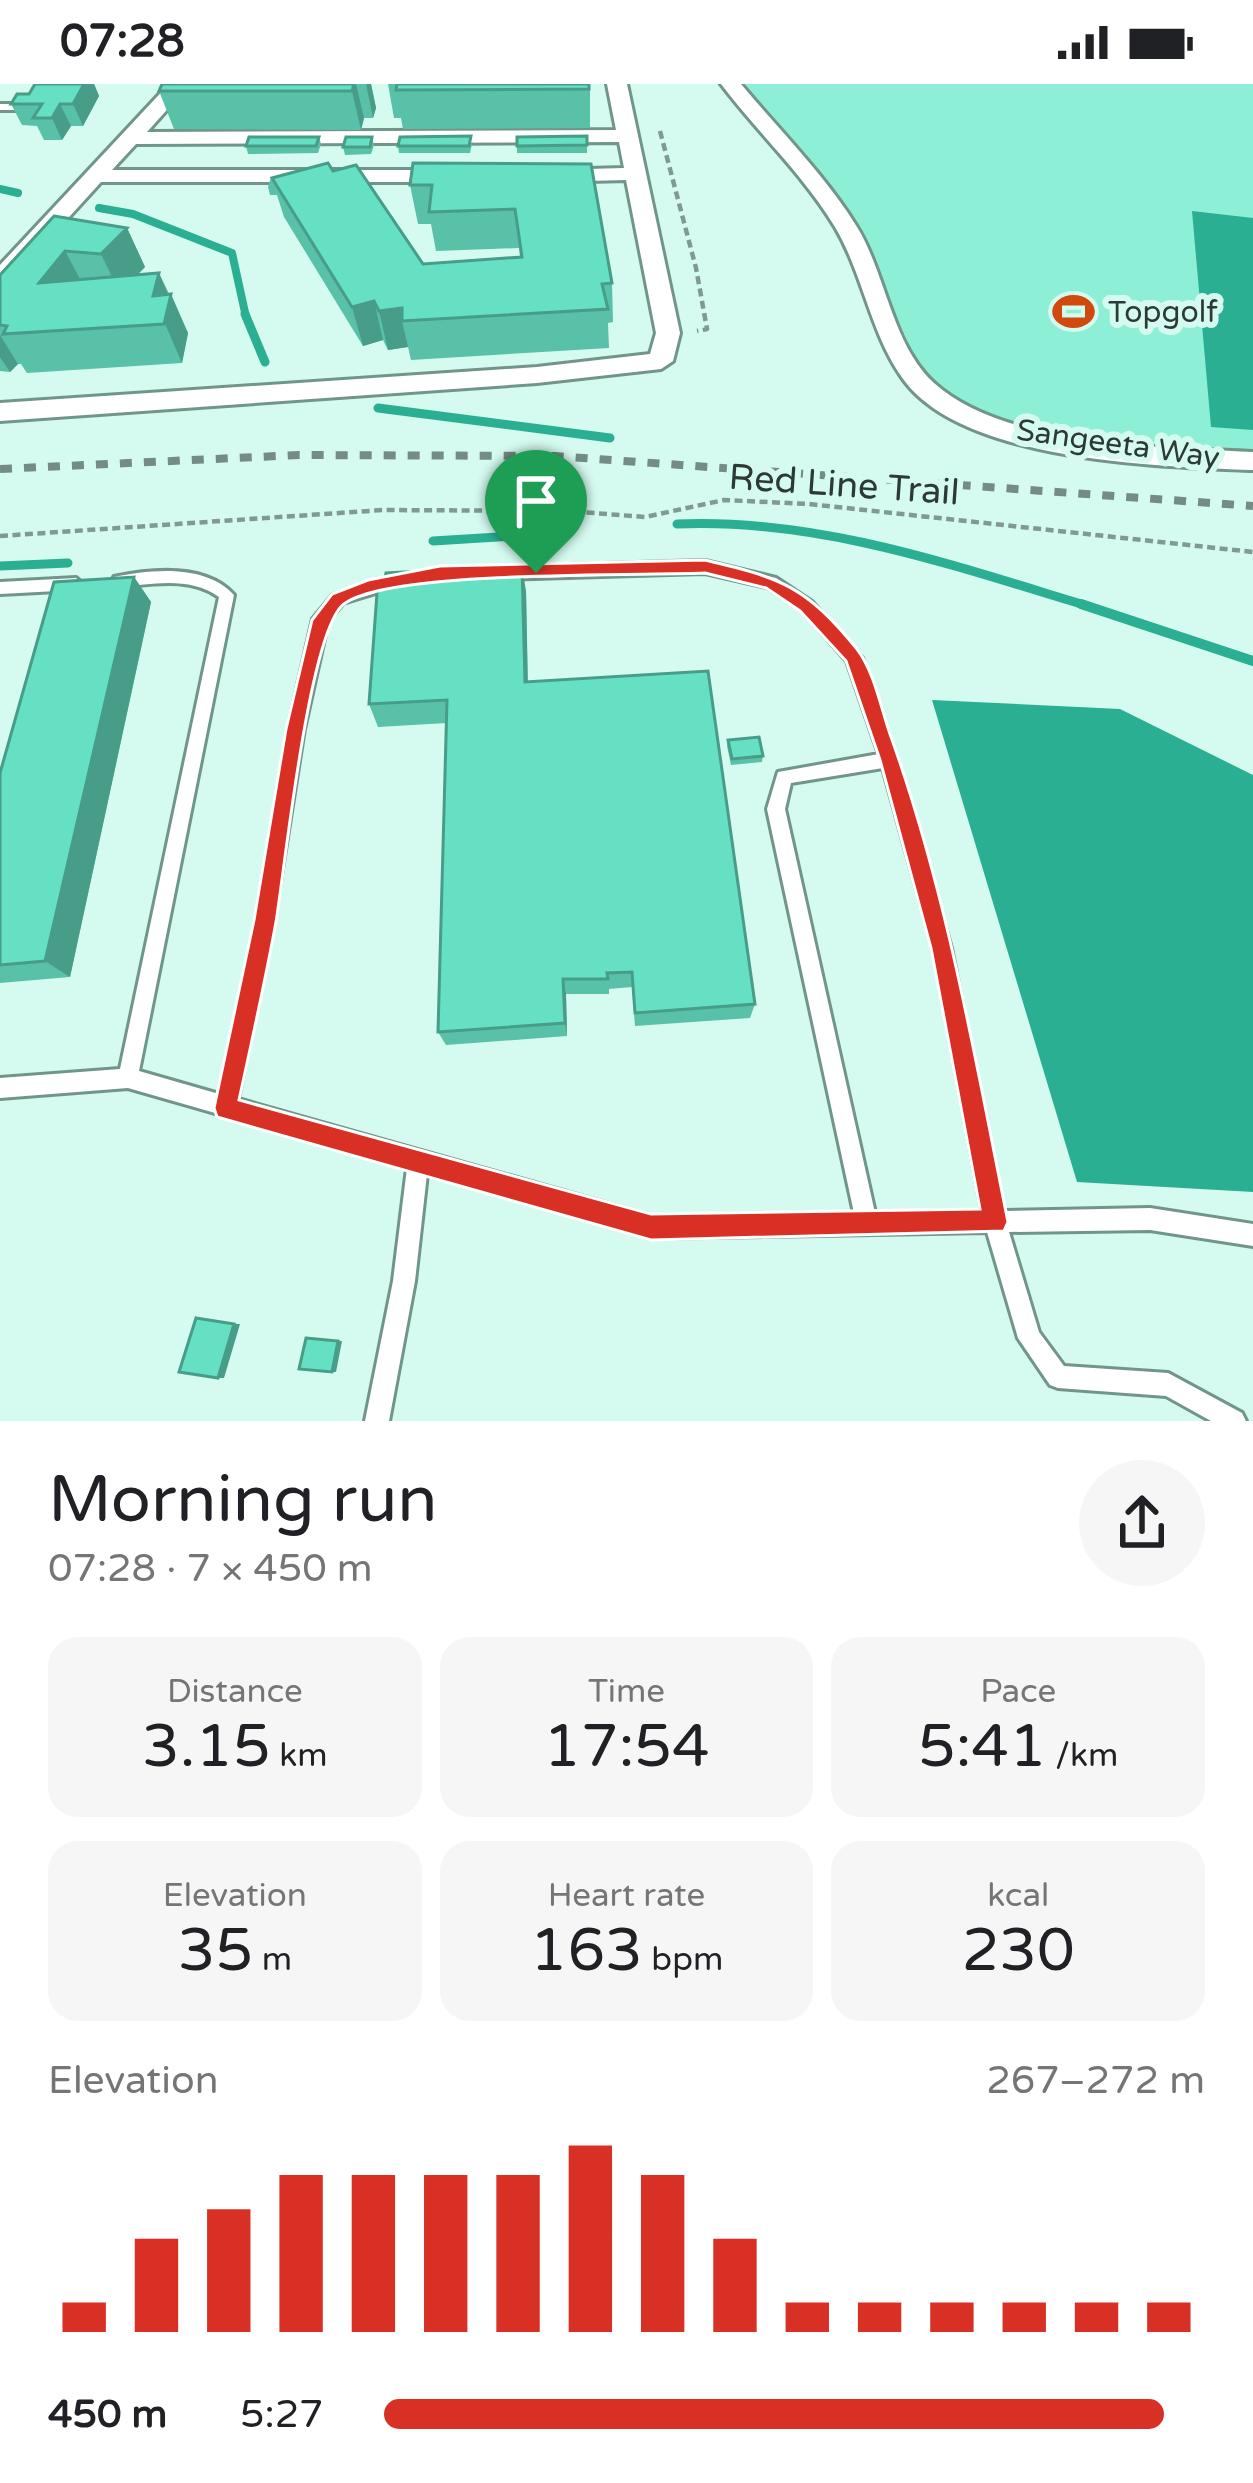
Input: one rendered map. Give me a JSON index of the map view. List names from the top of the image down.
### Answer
{
  "streets": {
    "street": ["Sangeeta Way"],
    "path": ["Red Line Trail"]
  },
  "places": {
    "sports": ["Topgolf"]
  },
  "page": {
    "status": "07:28",
    "heading": ["Morning run", "07:28 · 7 × 450 m"],
    "stats": [
      ["Distance", "3.15 km"],
      ["Time", "17:54"],
      ["Pace", "5:41 /km"],
      ["Elevation", "35 m"],
      ["Heart rate", "163 bpm"],
      ["kcal", "230"]
    ],
    "chart": ["Elevation", "267–272 m"],
    "list": [
      {
        "name": "450 m",
        "note": "5:27"
      }
    ]
  }
}
